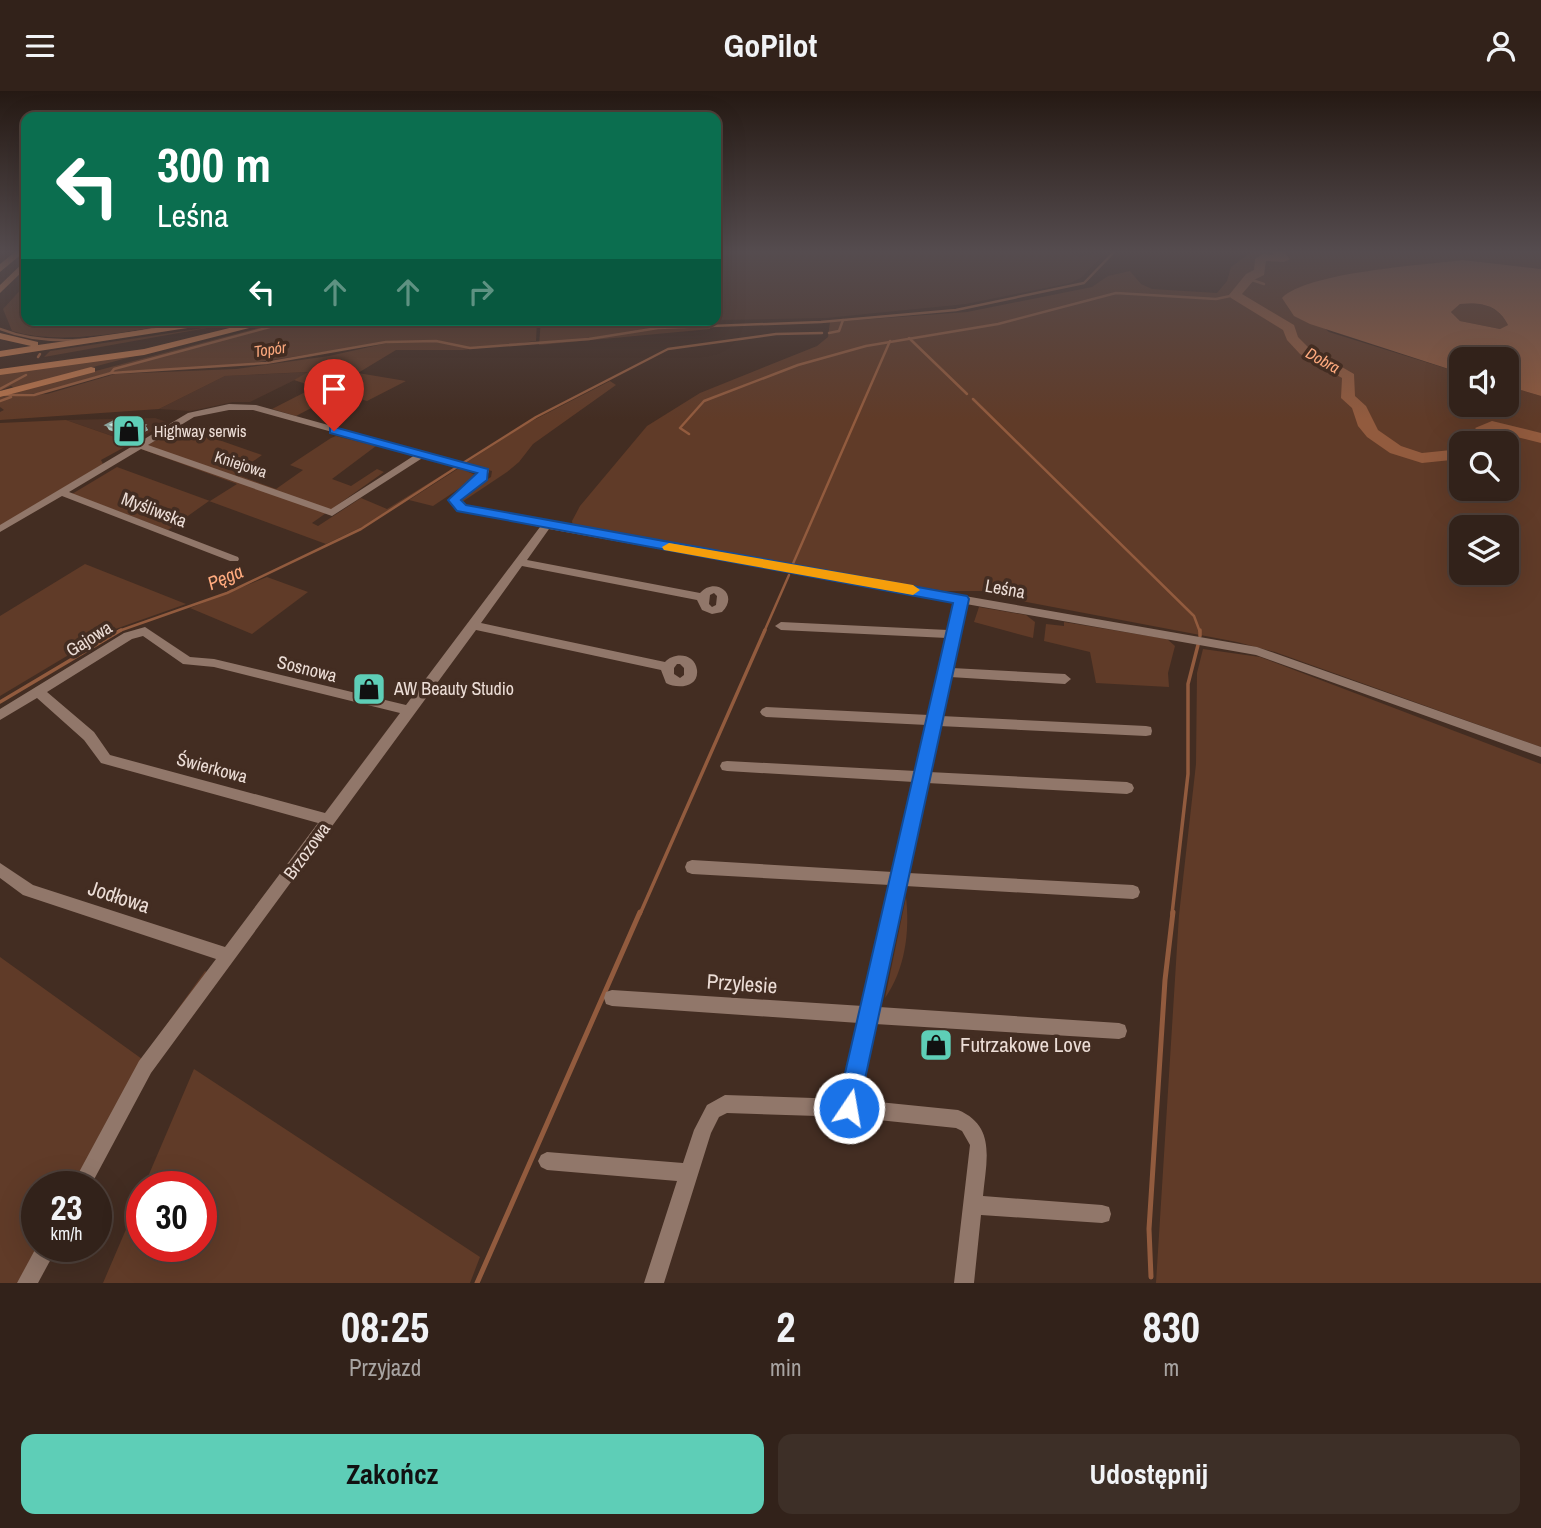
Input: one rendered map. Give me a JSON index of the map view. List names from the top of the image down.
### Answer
{
  "streets": {
    "street": [
      "Kniejowa",
      "Myśliwska",
      "Leśna",
      "Gajowa",
      "Sosnowa",
      "Świerkowa",
      "Brzozowa",
      "Jodłowa",
      "Przylesie"
    ]
  },
  "crossings": [
    ["Kniejowa", "Leśna"],
    ["Leśna", "Brzozowa"],
    ["Gajowa", "Sosnowa"],
    ["Gajowa", "Świerkowa"],
    ["Sosnowa", "Brzozowa"],
    ["Świerkowa", "Brzozowa"],
    ["Brzozowa", "Jodłowa"]
  ],
  "water": ["Topór", "Dobra", "Pęga"],
  "places": {
    "shop": ["Highway serwis", "AW Beauty Studio", "Futrzakowe Love"]
  },
  "page": {
    "header": "GoPilot",
    "turn": ["300 m", "Leśna"],
    "speed": "23 km/h",
    "limit": "30",
    "eta": [
      "08:25",
      "Przyjazd",
      "2",
      "min",
      "830",
      "m"
    ],
    "buttons": ["Zakończ", "Udostępnij"]
  }
}
